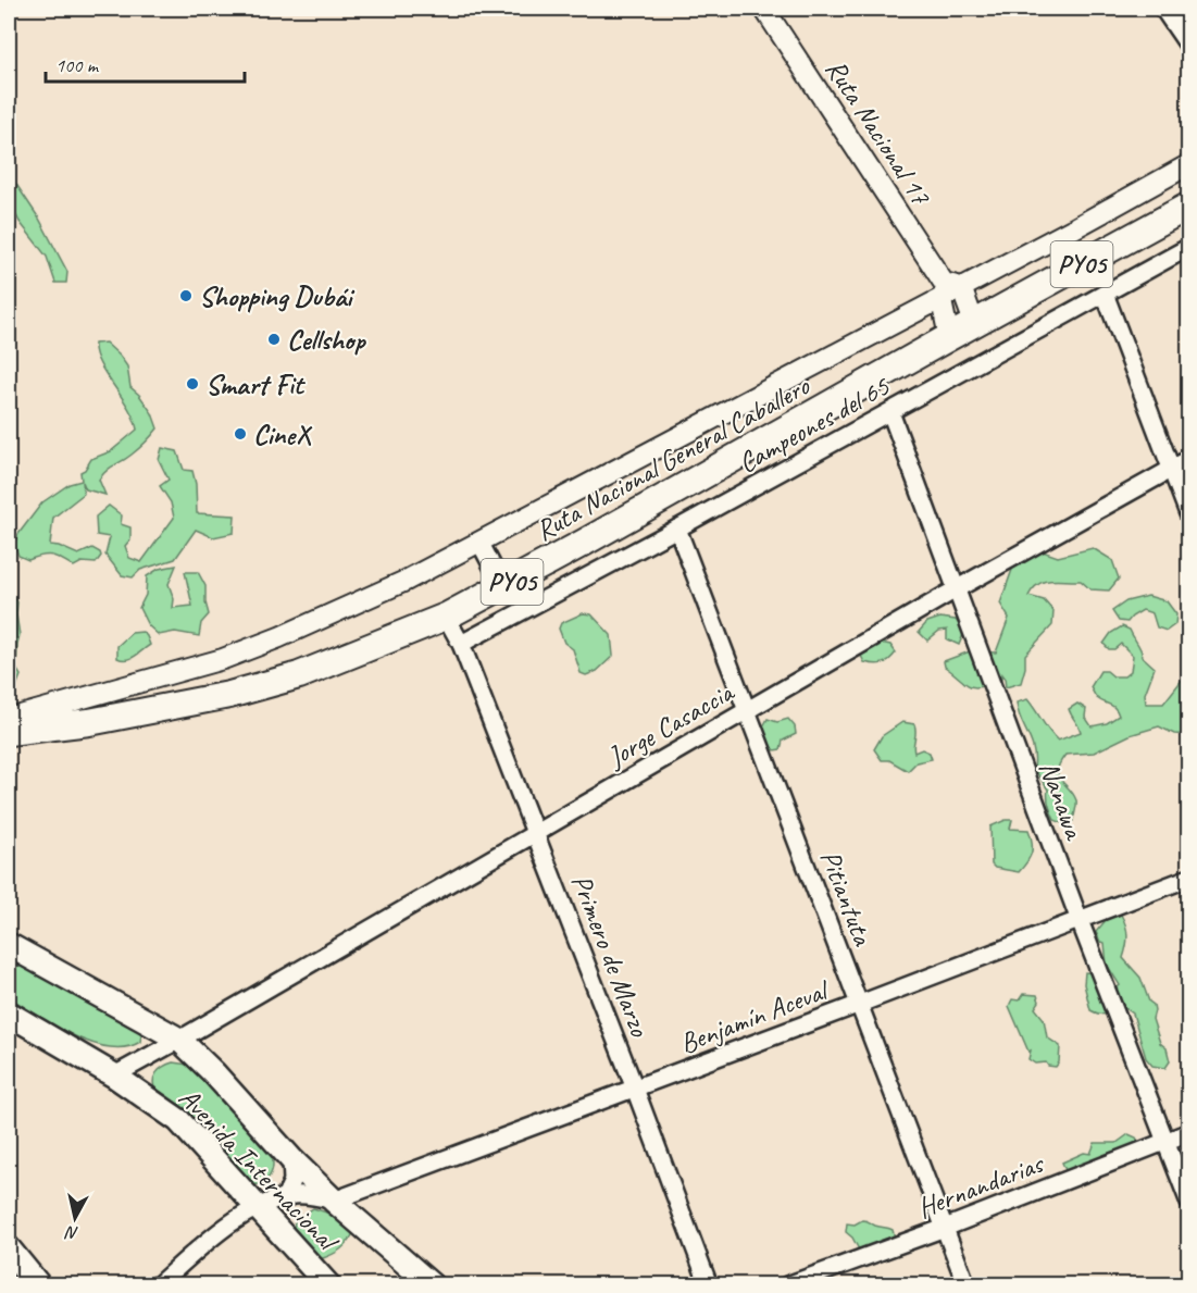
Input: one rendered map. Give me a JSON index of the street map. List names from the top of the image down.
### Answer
{
  "streets": {
    "highway": ["PY05", "Ruta Nacional General Caballero"],
    "main road": ["Avenida Internacional"],
    "street": [
      "Ruta Nacional 17",
      "Campeones del 65",
      "Jorge Casaccia",
      "Nanawa",
      "Pitiantuta",
      "Primero de Marzo",
      "Benjamín Aceval",
      "Hernandarias"
    ]
  },
  "crossings": [
    ["Ruta Nacional 17", "Ruta Nacional General Caballero"],
    ["Campeones del 65", "Nanawa"],
    ["Campeones del 65", "Pitiantuta"],
    ["Campeones del 65", "Primero de Marzo"],
    ["Ruta Nacional General Caballero", "Primero de Marzo"],
    ["Jorge Casaccia", "Nanawa"],
    ["Jorge Casaccia", "Pitiantuta"],
    ["Jorge Casaccia", "Primero de Marzo"],
    ["Jorge Casaccia", "Avenida Internacional"],
    ["Nanawa", "Benjamín Aceval"],
    ["Nanawa", "Hernandarias"],
    ["Pitiantuta", "Benjamín Aceval"],
    ["Pitiantuta", "Hernandarias"],
    ["Primero de Marzo", "Benjamín Aceval"]
  ],
  "places": [
    "Shopping Dubái",
    "Cellshop",
    "Smart Fit",
    "CineX"
  ],
  "scale_bar": "100 m",
  "north": "bottom"
}
